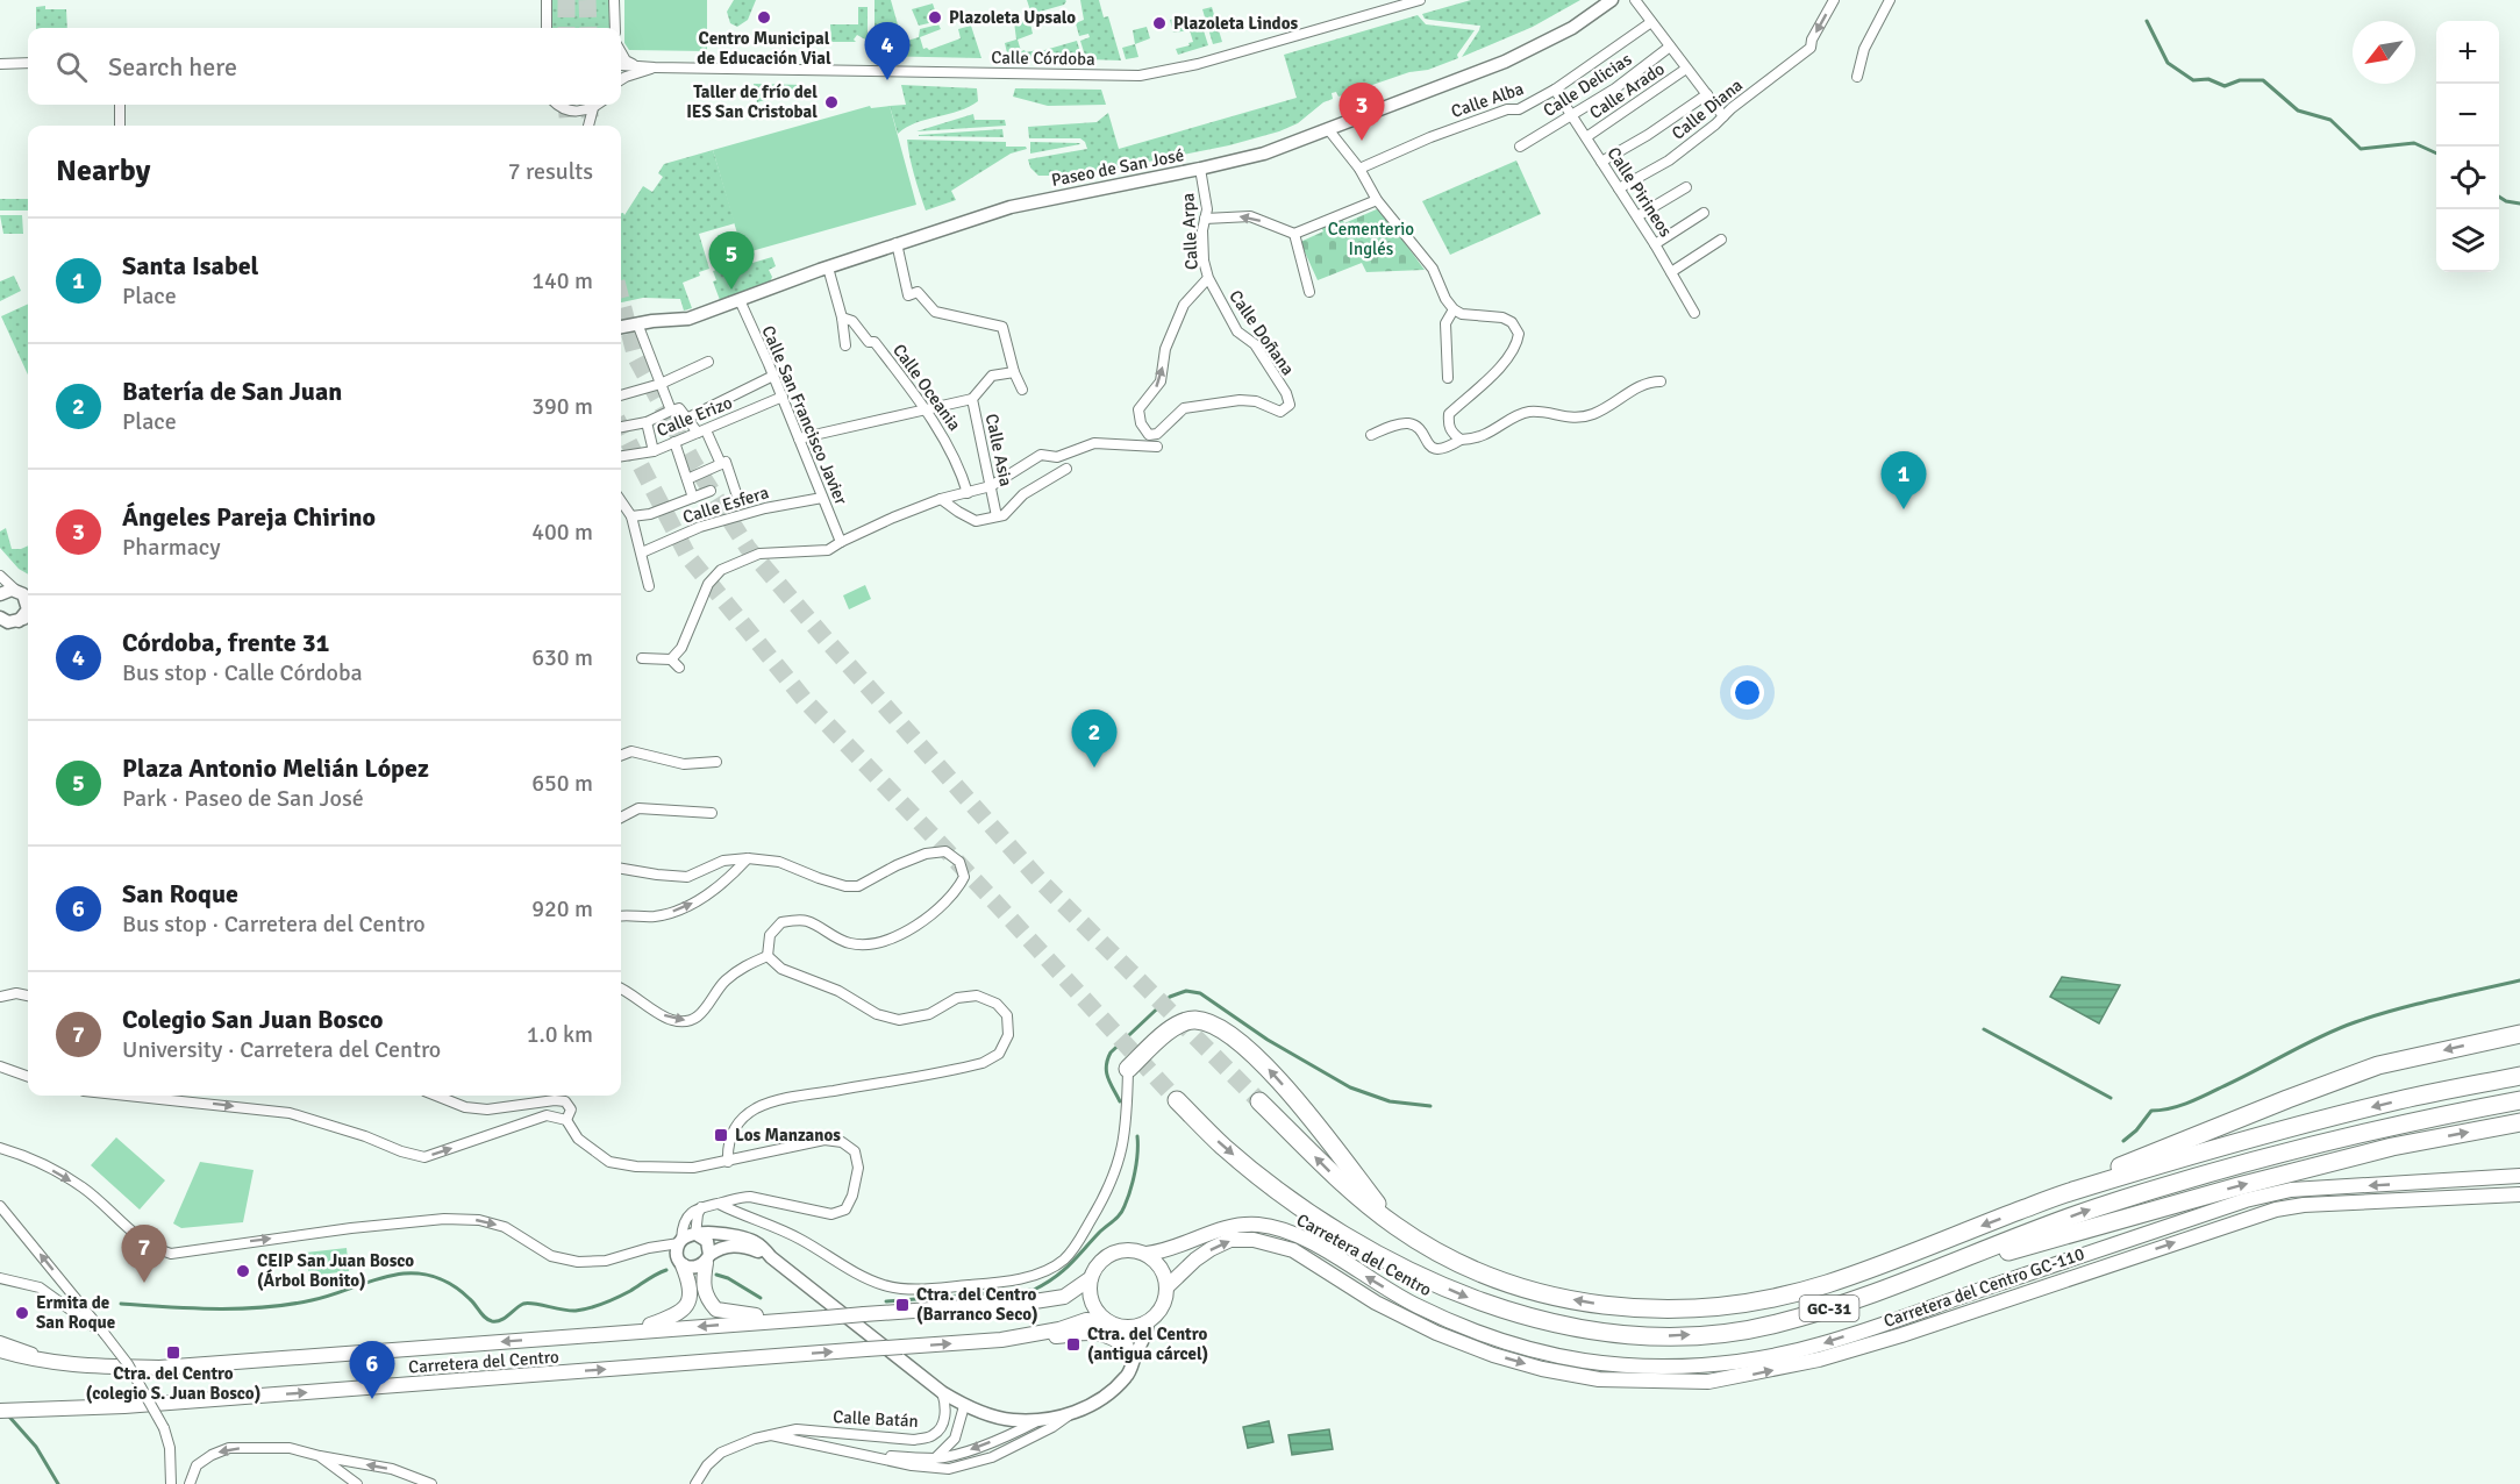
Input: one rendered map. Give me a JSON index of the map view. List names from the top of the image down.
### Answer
{
  "streets": {
    "highway": ["GC-31"],
    "main road": ["Carretera del Centro", "Carretera del Centro GC-110"],
    "street": [
      "Calle Córdoba",
      "Calle Delicias",
      "Calle Arado",
      "Calle Alba",
      "Calle Diana",
      "Paseo de San José",
      "Calle Pirineos",
      "Calle Arpa",
      "Calle Doñana",
      "Calle Oceania",
      "Calle San Francisco Javier",
      "Calle Erizo",
      "Calle Asia",
      "Calle Esfera",
      "Calle Batán"
    ]
  },
  "crossings": [
    ["Calle Delicias", "Calle Pirineos"],
    ["Calle Arado", "Calle Pirineos"],
    ["Calle Alba", "Calle Pirineos"],
    ["Calle Diana", "Calle Pirineos"],
    ["Paseo de San José", "Calle Arpa"],
    ["Paseo de San José", "Calle San Francisco Javier"],
    ["Calle Arpa", "Calle Doñana"],
    ["Calle San Francisco Javier", "Calle Erizo"],
    ["Calle San Francisco Javier", "Calle Esfera"],
    ["Carretera del Centro", "Carretera del Centro GC-110"]
  ],
  "one_way": ["Calle Arpa"],
  "parks": ["Cementerio Inglés"],
  "places": {
    "other": [
      "Centro Municipal de Educación Vial",
      "Plazoleta Upsalo",
      "Plazoleta Lindos",
      "Taller de frío del IES San Cristobal",
      "CEIP San Juan Bosco (Árbol Bonito)",
      "Ermita de San Roque"
    ],
    "transit": [
      "Los Manzanos",
      "Ctra. del Centro (Barranco Seco)",
      "Ctra. del Centro (antigua cárcel)",
      "Ctra. del Centro (colegio S. Juan Bosco)"
    ]
  },
  "north": "bottom left",
  "page": {
    "map_buttons": ["+", "−"],
    "pins": [
      "4",
      "3",
      "5",
      "1",
      "2",
      "7",
      "6"
    ],
    "search": "Search here",
    "heading": ["Nearby", "7 results"],
    "list": [
      {
        "mark": "1",
        "name": "Santa Isabel",
        "note": "Place",
        "value": "140 m"
      },
      {
        "mark": "2",
        "name": "Batería de San Juan",
        "note": "Place",
        "value": "390 m"
      },
      {
        "mark": "3",
        "name": "Ángeles Pareja Chirino",
        "note": "Pharmacy",
        "value": "400 m"
      },
      {
        "mark": "4",
        "name": "Córdoba, frente 31",
        "note": "Bus stop · Calle Córdoba",
        "value": "630 m"
      },
      {
        "mark": "5",
        "name": "Plaza Antonio Melián López",
        "note": "Park · Paseo de San José",
        "value": "650 m"
      },
      {
        "mark": "6",
        "name": "San Roque",
        "note": "Bus stop · Carretera del Centro",
        "value": "920 m"
      },
      {
        "mark": "7",
        "name": "Colegio San Juan Bosco",
        "note": "University · Carretera del Centro",
        "value": "1.0 km"
      }
    ]
  }
}
